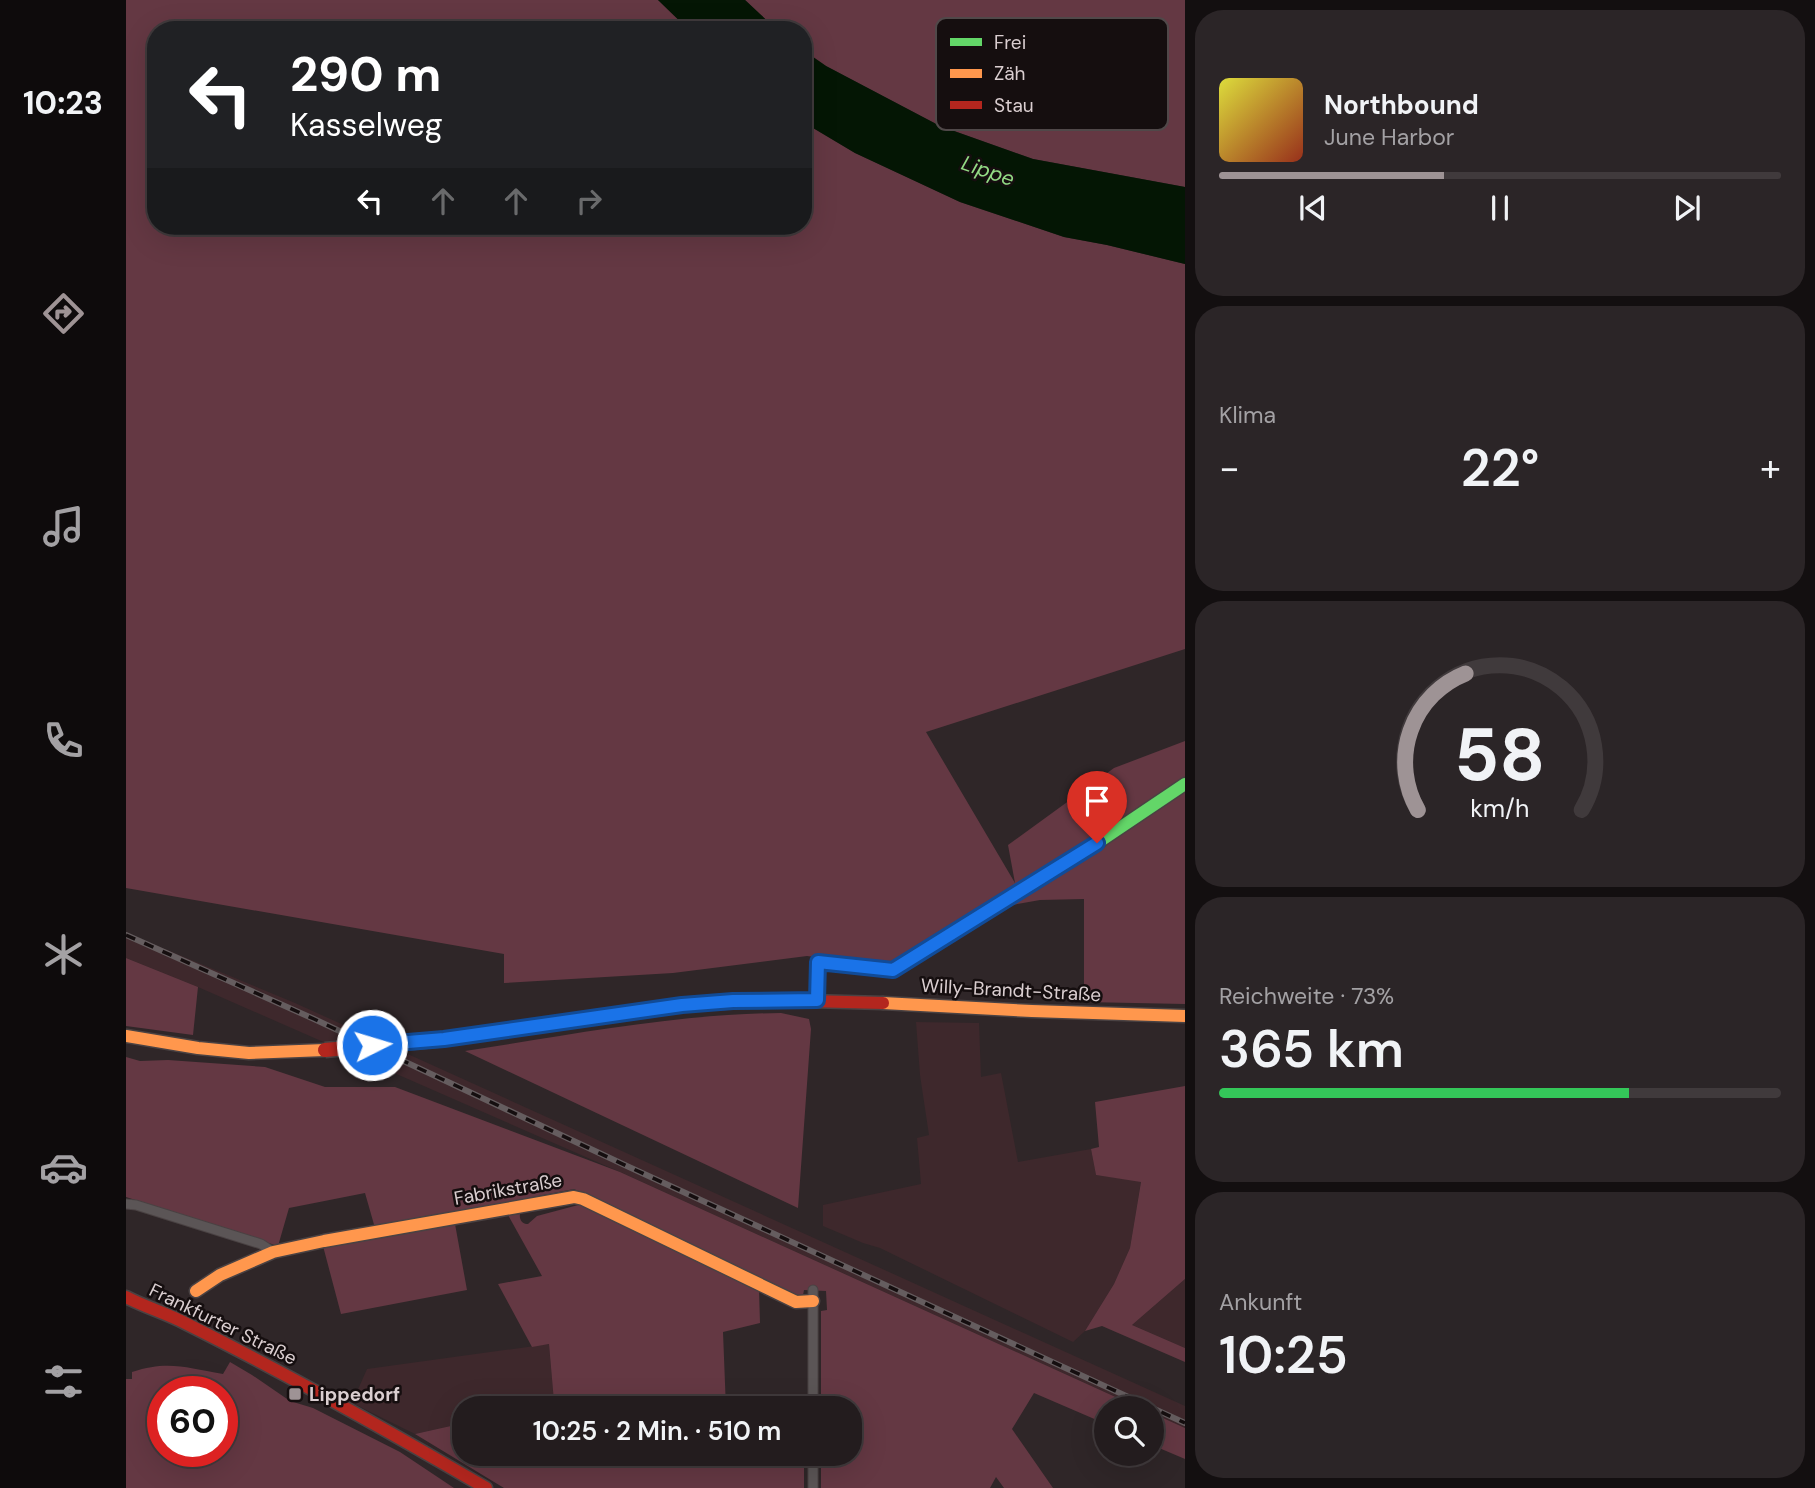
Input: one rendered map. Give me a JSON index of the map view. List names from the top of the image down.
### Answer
{
  "streets": {
    "main road": ["Willy-Brandt-Straße", "Fabrikstraße", "Frankfurter Straße"]
  },
  "water": ["Lippe"],
  "places": {
    "transit": ["Lippedorf"]
  },
  "legend": ["Frei", "Zäh", "Stau"],
  "page": {
    "tabs": "10:23",
    "turn": ["290 m", "Kasselweg"],
    "song": ["Northbound", "June Harbor"],
    "tile": [
      "Klima",
      ["Reichweite · 73%", "365 km"],
      ["Ankunft", "10:25"]
    ],
    "heat": ["−", "22°", "+"],
    "limit": "60",
    "trip": "10:25 · 2 Min. · 510 m",
    "gauge": ["58", "km/h"]
  }
}
